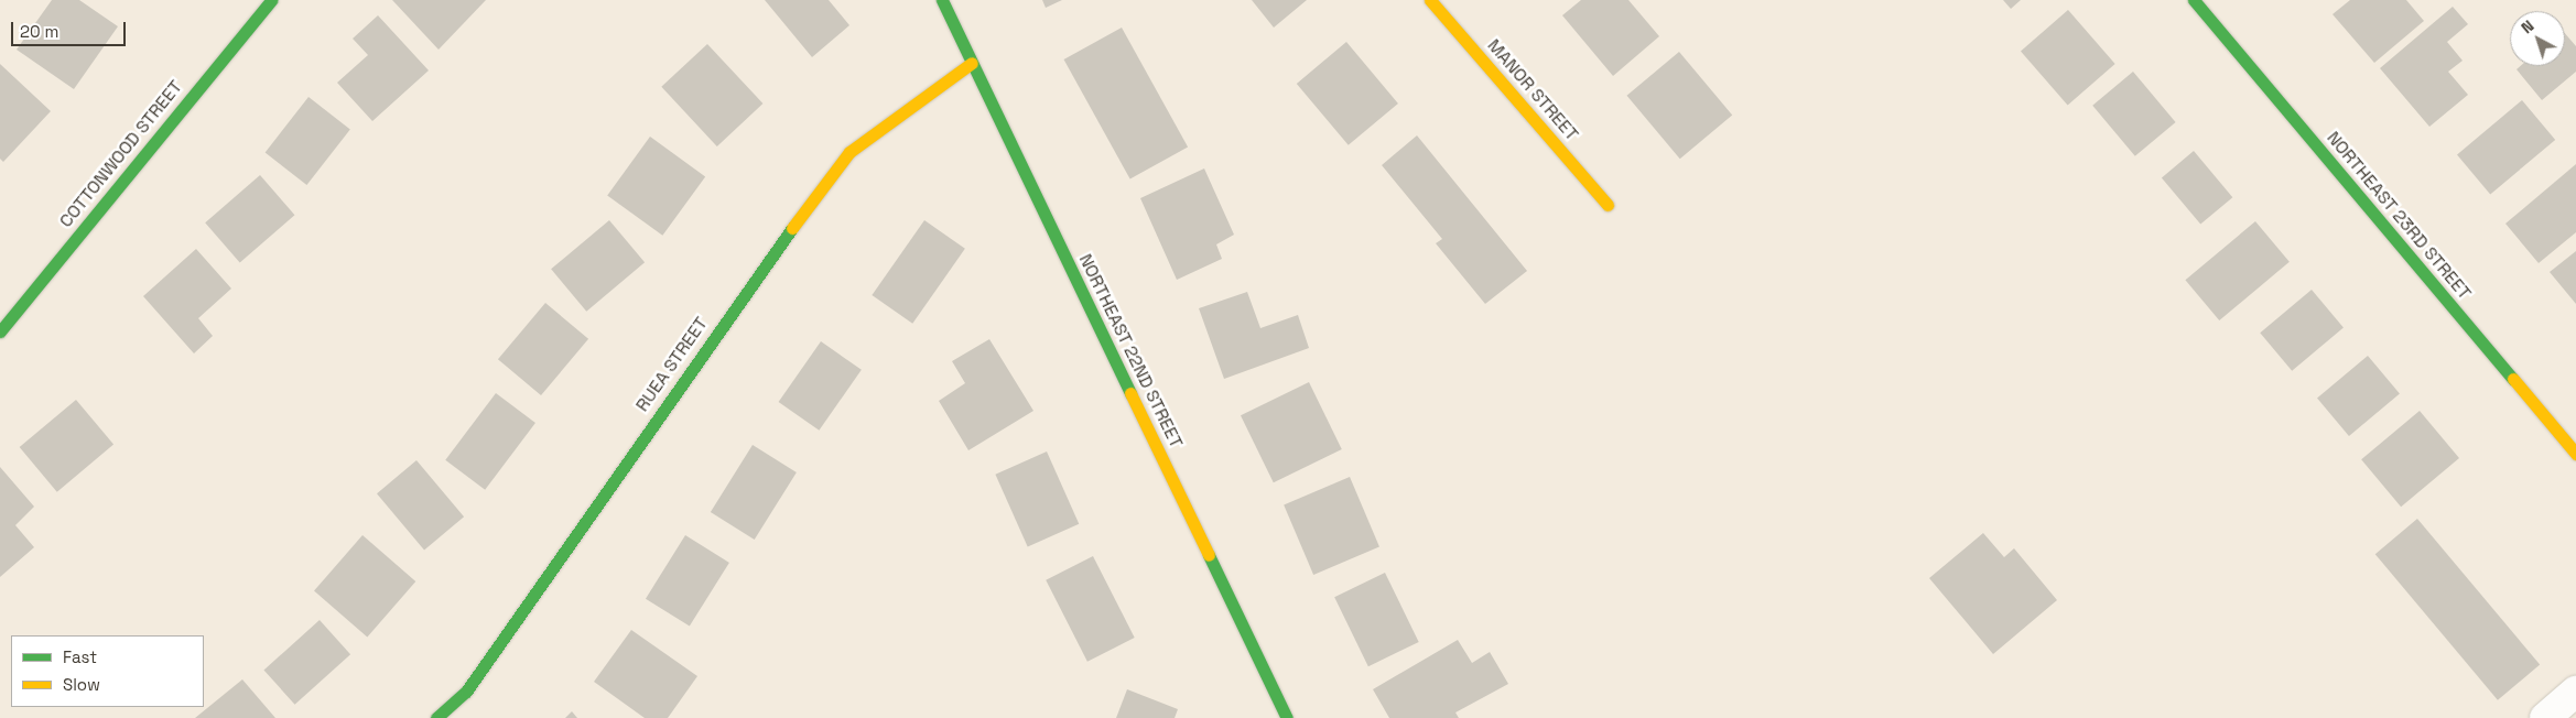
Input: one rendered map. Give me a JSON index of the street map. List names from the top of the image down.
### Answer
{
  "streets": {
    "street": [
      "MANOR STREET",
      "COTTONWOOD STREET",
      "NORTHEAST 23RD STREET",
      "NORTHEAST 22ND STREET",
      "RUEA STREET"
    ]
  },
  "crossings": [
    ["NORTHEAST 22ND STREET", "RUEA STREET"]
  ],
  "legend": ["Fast", "Slow"],
  "scale_bar": "20 m",
  "north": "top left"
}
